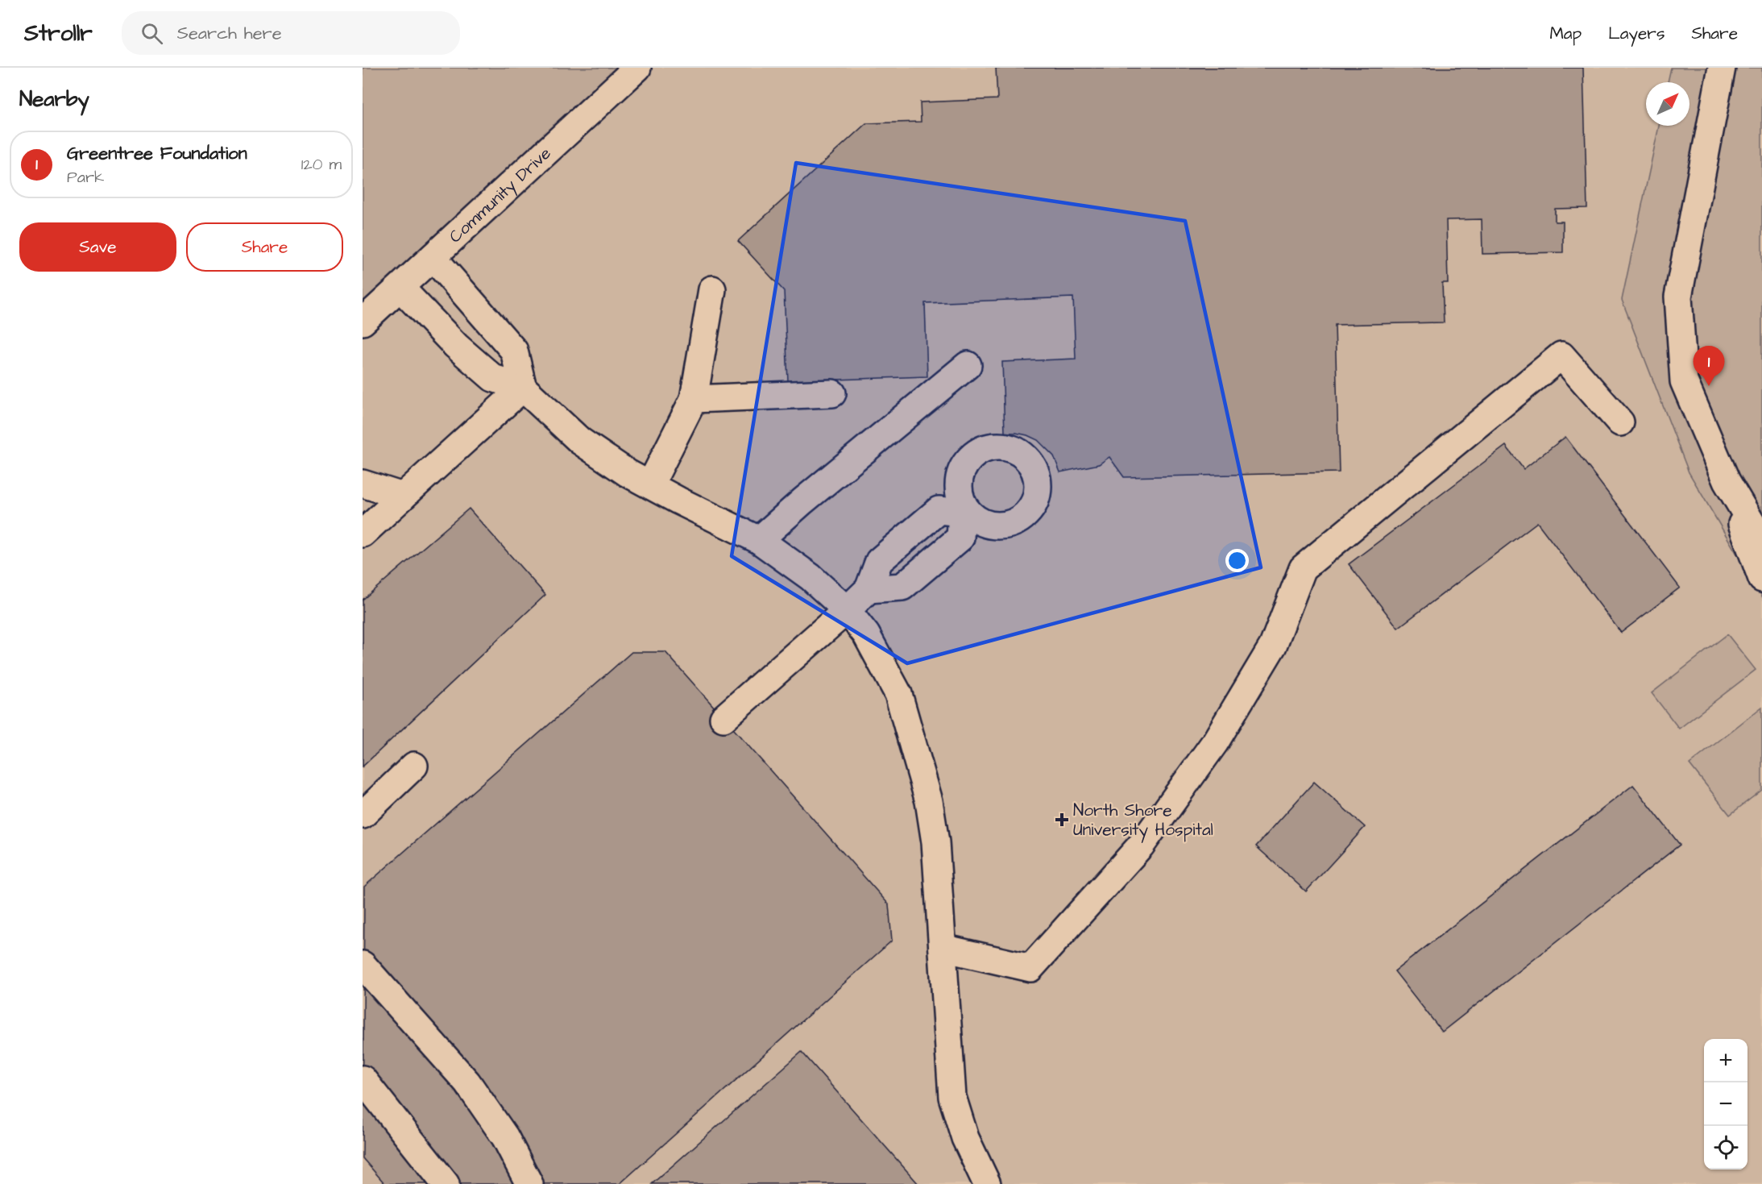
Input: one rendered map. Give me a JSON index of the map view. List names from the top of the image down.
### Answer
{
  "streets": {
    "main road": ["Community Drive"]
  },
  "places": {
    "health": ["North Shore University Hospital"]
  },
  "north": "top right",
  "page": {
    "header": "Strollr",
    "search": "Search here",
    "nav": ["Map", "Layers", "Share"],
    "heading": "Nearby",
    "list": [
      {
        "mark": "1",
        "name": "Greentree Foundation",
        "note": "Park",
        "value": "120 m"
      }
    ],
    "buttons": ["Save", "Share"],
    "pins": "1",
    "map_buttons": ["+", "−"]
  }
}
